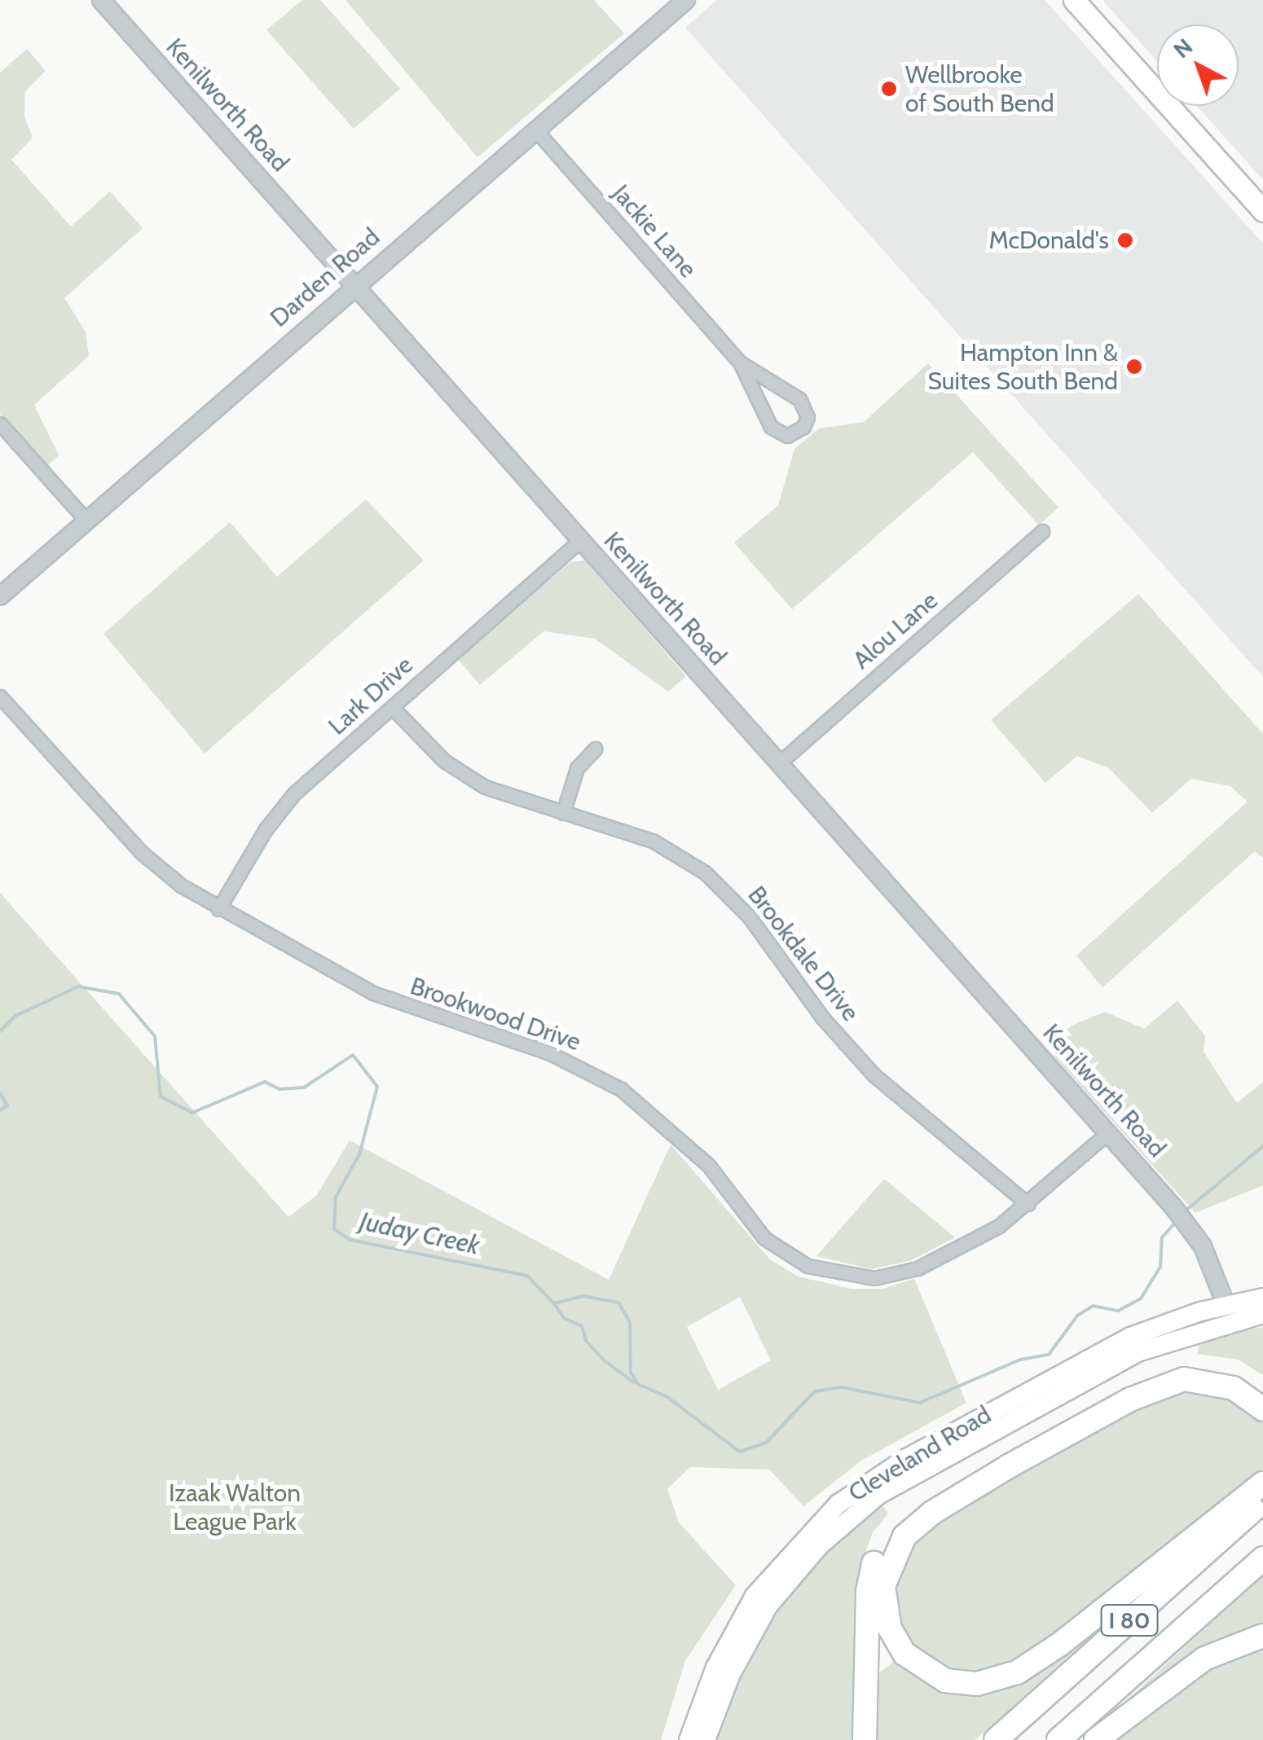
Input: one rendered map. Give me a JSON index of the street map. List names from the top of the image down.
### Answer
{
  "streets": {
    "highway": ["I 80"],
    "main road": ["Cleveland Road"],
    "street": [
      "Kenilworth Road",
      "Jackie Lane",
      "Darden Road",
      "Alou Lane",
      "Lark Drive",
      "Brookdale Drive",
      "Brookwood Drive"
    ]
  },
  "crossings": [
    ["Kenilworth Road", "Darden Road"],
    ["Kenilworth Road", "Alou Lane"],
    ["Kenilworth Road", "Lark Drive"],
    ["Kenilworth Road", "Brookwood Drive"],
    ["Kenilworth Road", "Cleveland Road"],
    ["Jackie Lane", "Darden Road"],
    ["Lark Drive", "Brookdale Drive"],
    ["Lark Drive", "Brookwood Drive"],
    ["Brookdale Drive", "Brookwood Drive"]
  ],
  "water": ["Juday Creek"],
  "parks": ["Izaak Walton League Park"],
  "places": ["Wellbrooke of South Bend", "McDonald's", "Hampton Inn & Suites South Bend"],
  "north": "top left"
}
